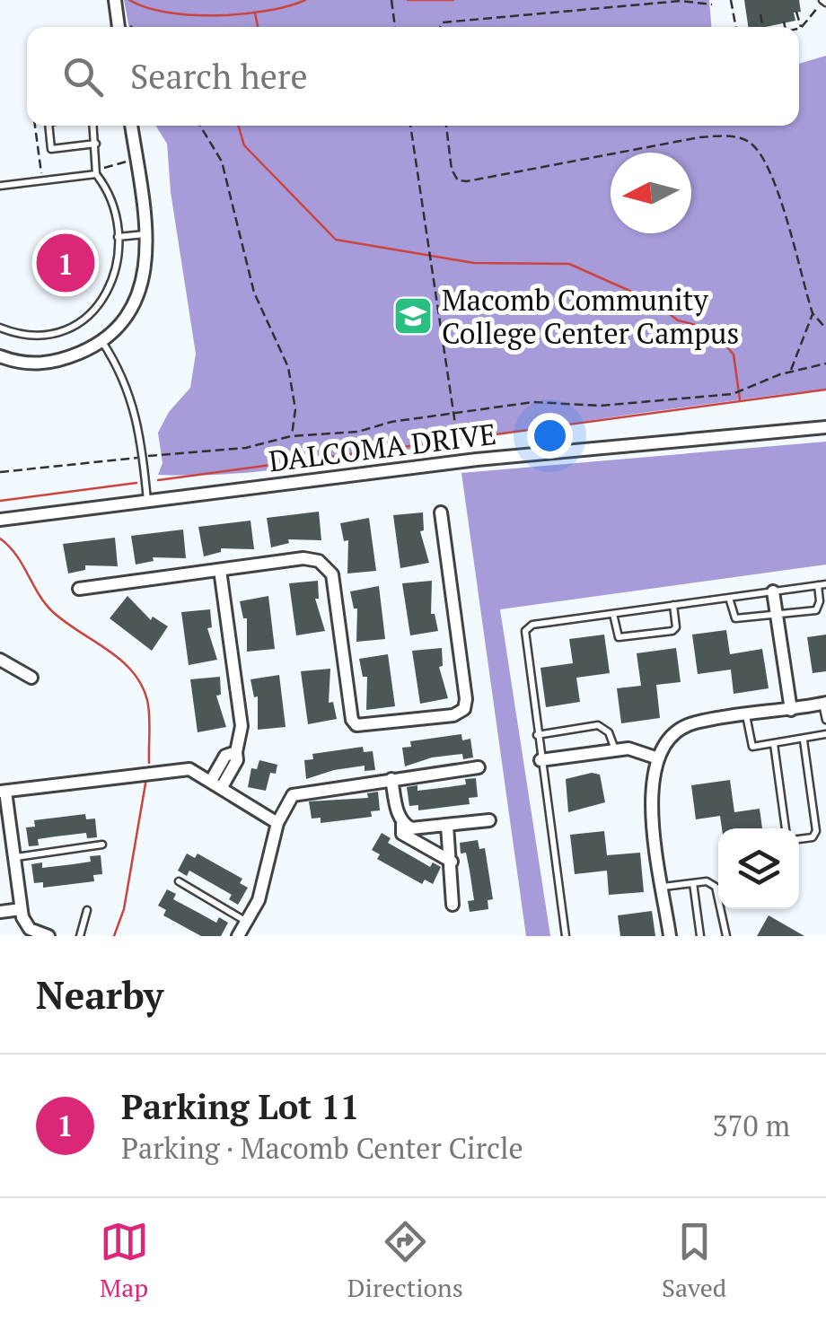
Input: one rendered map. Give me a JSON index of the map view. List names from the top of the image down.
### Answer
{
  "streets": {
    "street": ["DALCOMA DRIVE"]
  },
  "places": {
    "school or university": ["Macomb Community College Center Campus"]
  },
  "north": "left",
  "page": {
    "search": "Search here",
    "pins": "1",
    "heading": "Nearby",
    "list": [
      {
        "mark": "1",
        "name": "Parking Lot 11",
        "note": "Parking · Macomb Center Circle",
        "value": "370 m"
      }
    ],
    "nav": ["Map", "Directions", "Saved"]
  }
}
